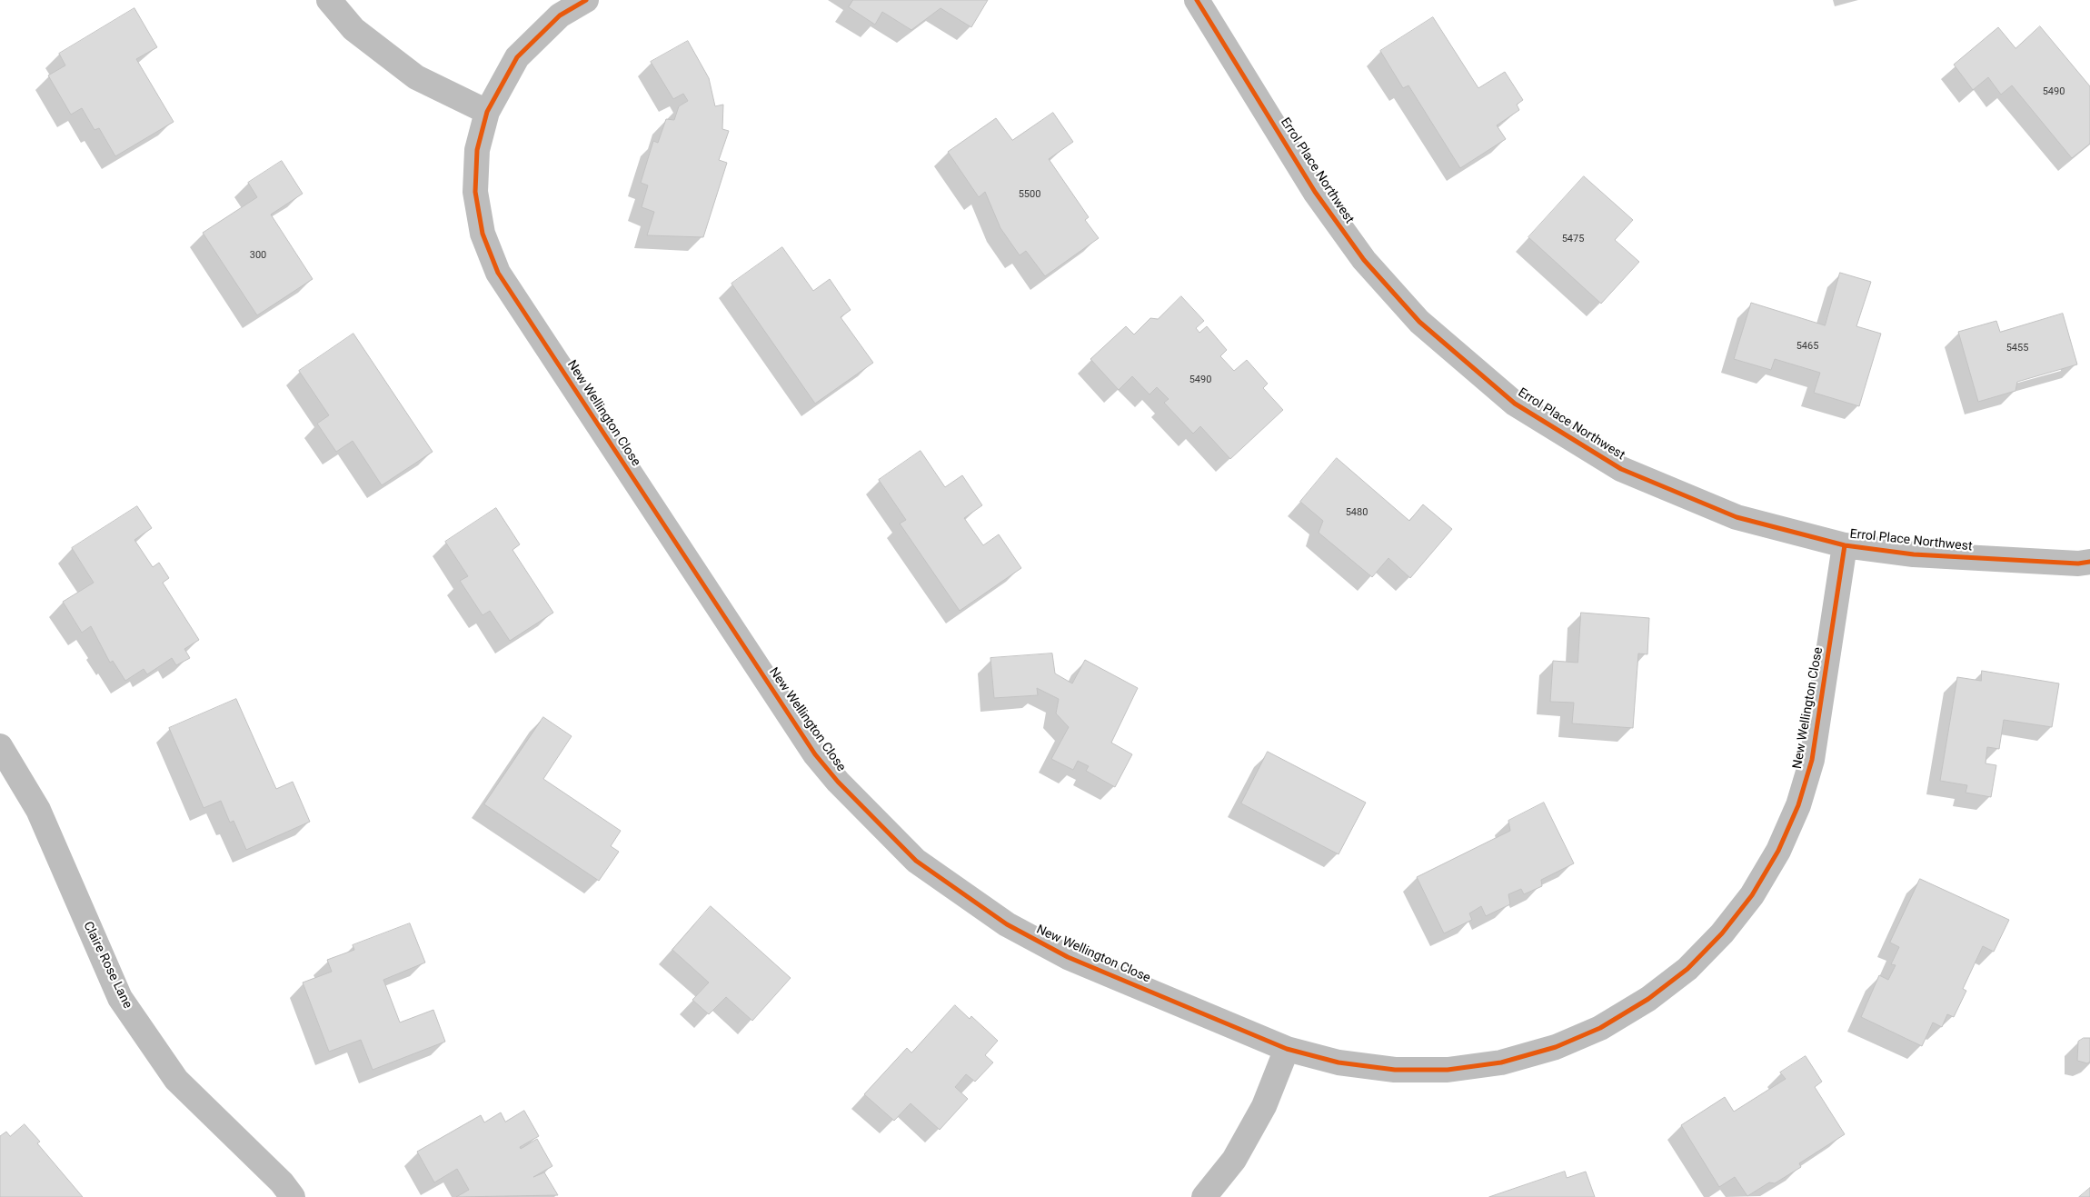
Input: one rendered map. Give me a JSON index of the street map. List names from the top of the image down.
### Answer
{
  "streets": {
    "street": ["Errol Place Northwest", "New Wellington Close", "Claire Rose Lane"]
  },
  "crossings": [
    ["Errol Place Northwest", "New Wellington Close"]
  ],
  "house_numbers": [
    "5490",
    "5500",
    "5475",
    "300",
    "5465",
    "5455",
    "5490",
    "5480"
  ]
}
